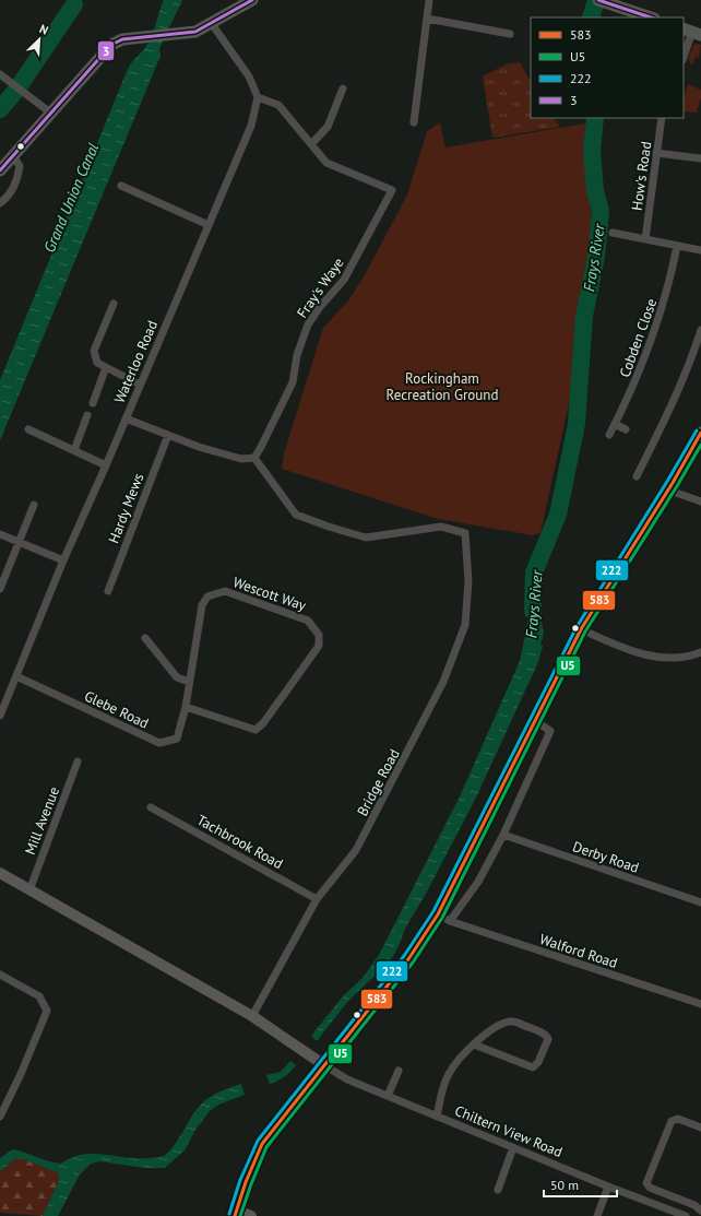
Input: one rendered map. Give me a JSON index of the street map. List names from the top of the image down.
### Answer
{
  "streets": {
    "street": [
      "How's Road",
      "Fray's Waye",
      "Cobden Close",
      "Waterloo Road",
      "Hardy Mews",
      "Wescott Way",
      "Glebe Road",
      "Bridge Road",
      "Mill Avenue",
      "Tachbrook Road",
      "Derby Road",
      "Walford Road",
      "Chiltern View Road"
    ]
  },
  "crossings": [
    ["Fray's Waye", "Waterloo Road"],
    ["Fray's Waye", "Bridge Road"],
    ["Waterloo Road", "Glebe Road"],
    ["Wescott Way", "Glebe Road"],
    ["Bridge Road", "Tachbrook Road"]
  ],
  "water": ["Grand Union Canal", "Frays River"],
  "parks": ["Rockingham Recreation Ground"],
  "lines": [
    "transit line 3",
    "transit line 222",
    "transit line 583",
    "transit line U5"
  ],
  "legend": [
    "583",
    "U5",
    "222",
    "3"
  ],
  "scale_bar": "50 m",
  "north": "top right"
}
